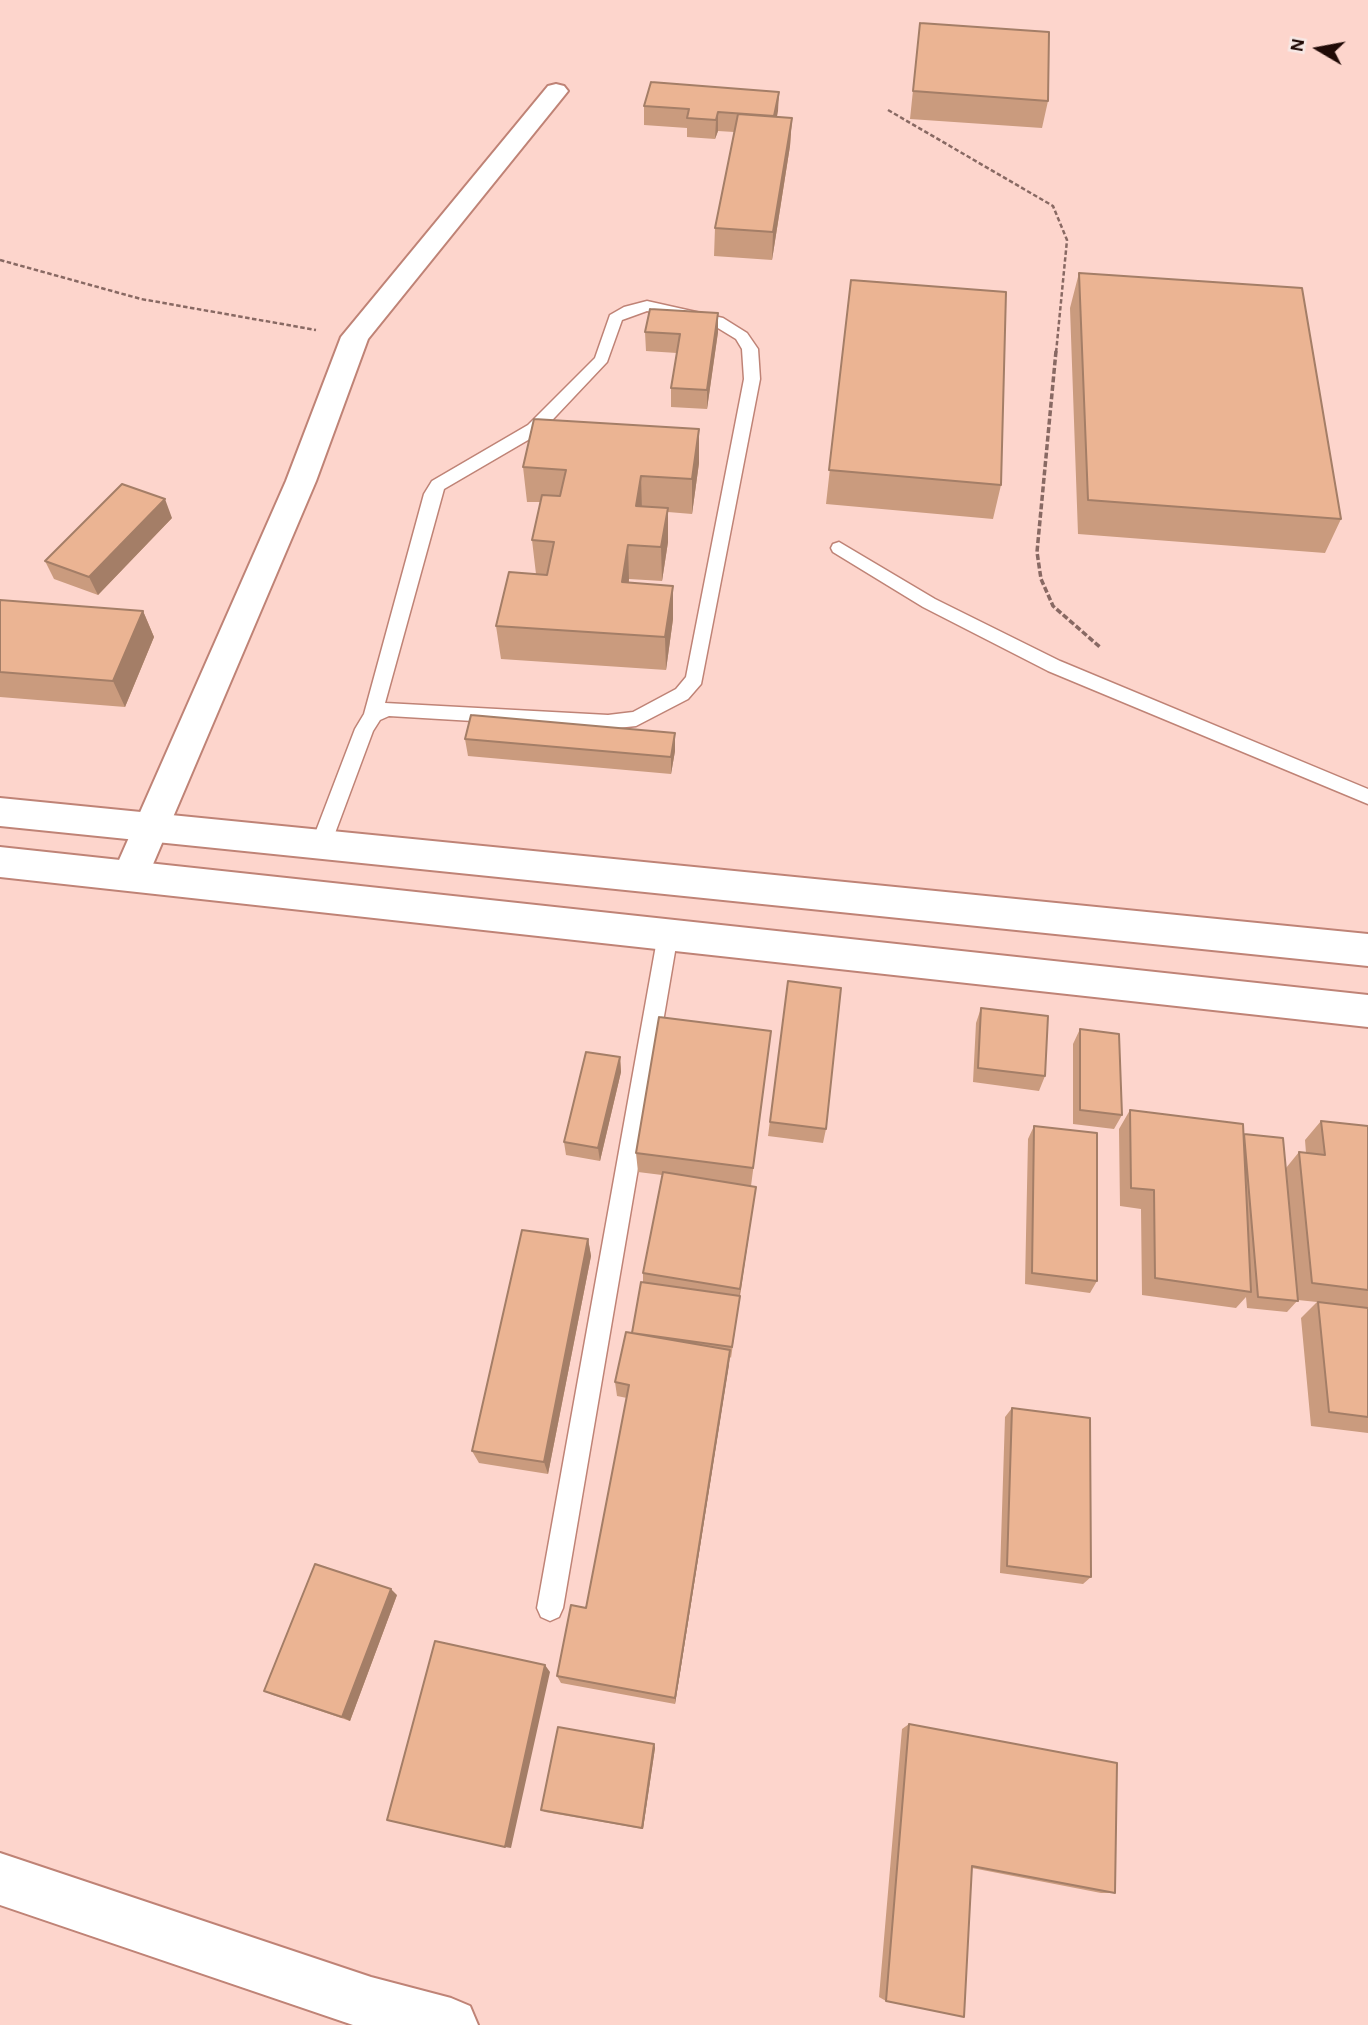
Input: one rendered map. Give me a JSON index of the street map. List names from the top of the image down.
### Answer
{
  "north": "left"
}
